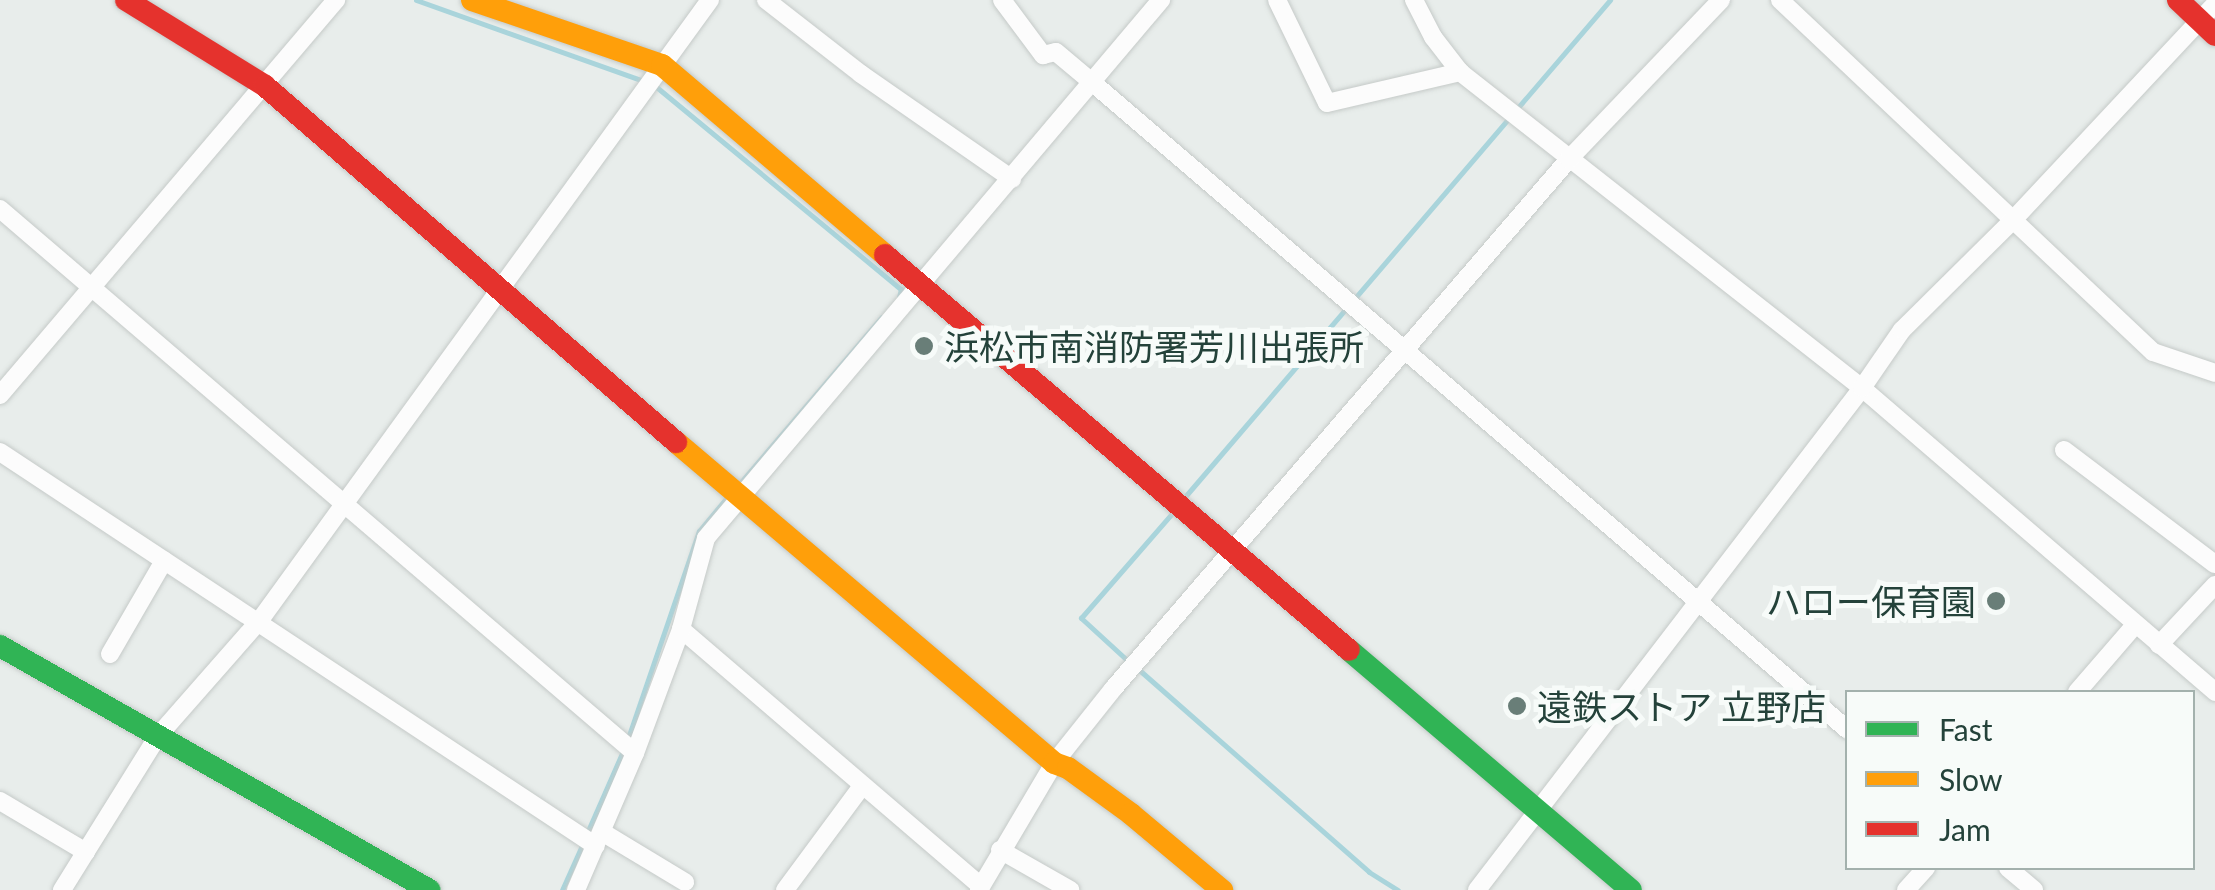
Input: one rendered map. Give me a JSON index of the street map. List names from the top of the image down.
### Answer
{
  "places": ["浜松市南消防署芳川出張所", "ハロー保育園", "遠鉄ストア 立野店"],
  "legend": ["Fast", "Slow", "Jam"]
}
